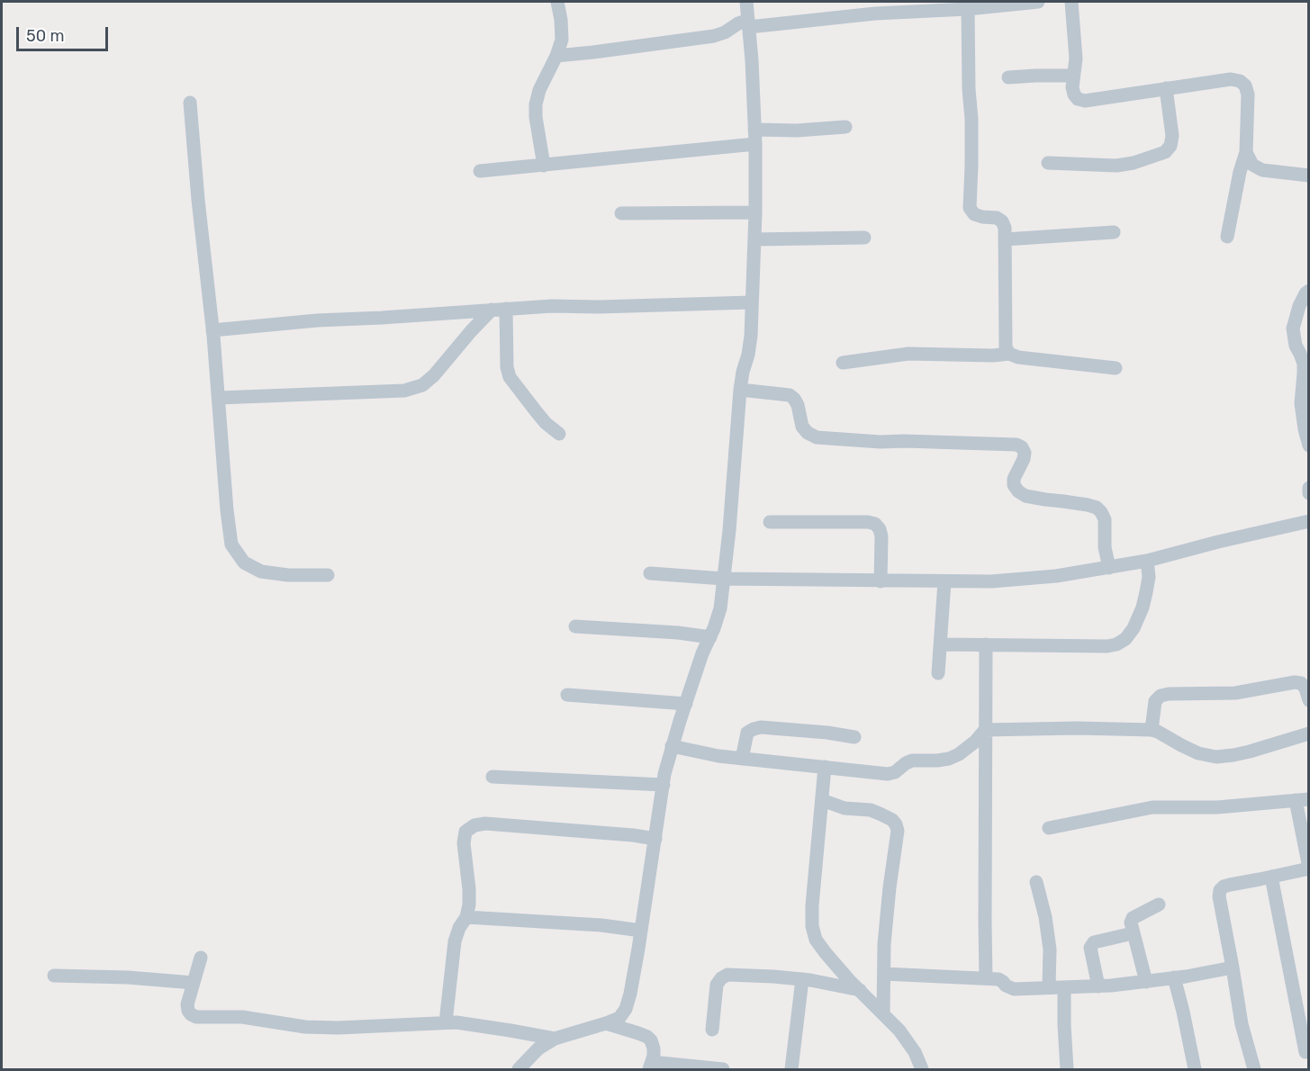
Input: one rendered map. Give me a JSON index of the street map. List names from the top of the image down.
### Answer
{
  "scale_bar": "50 m"
}
